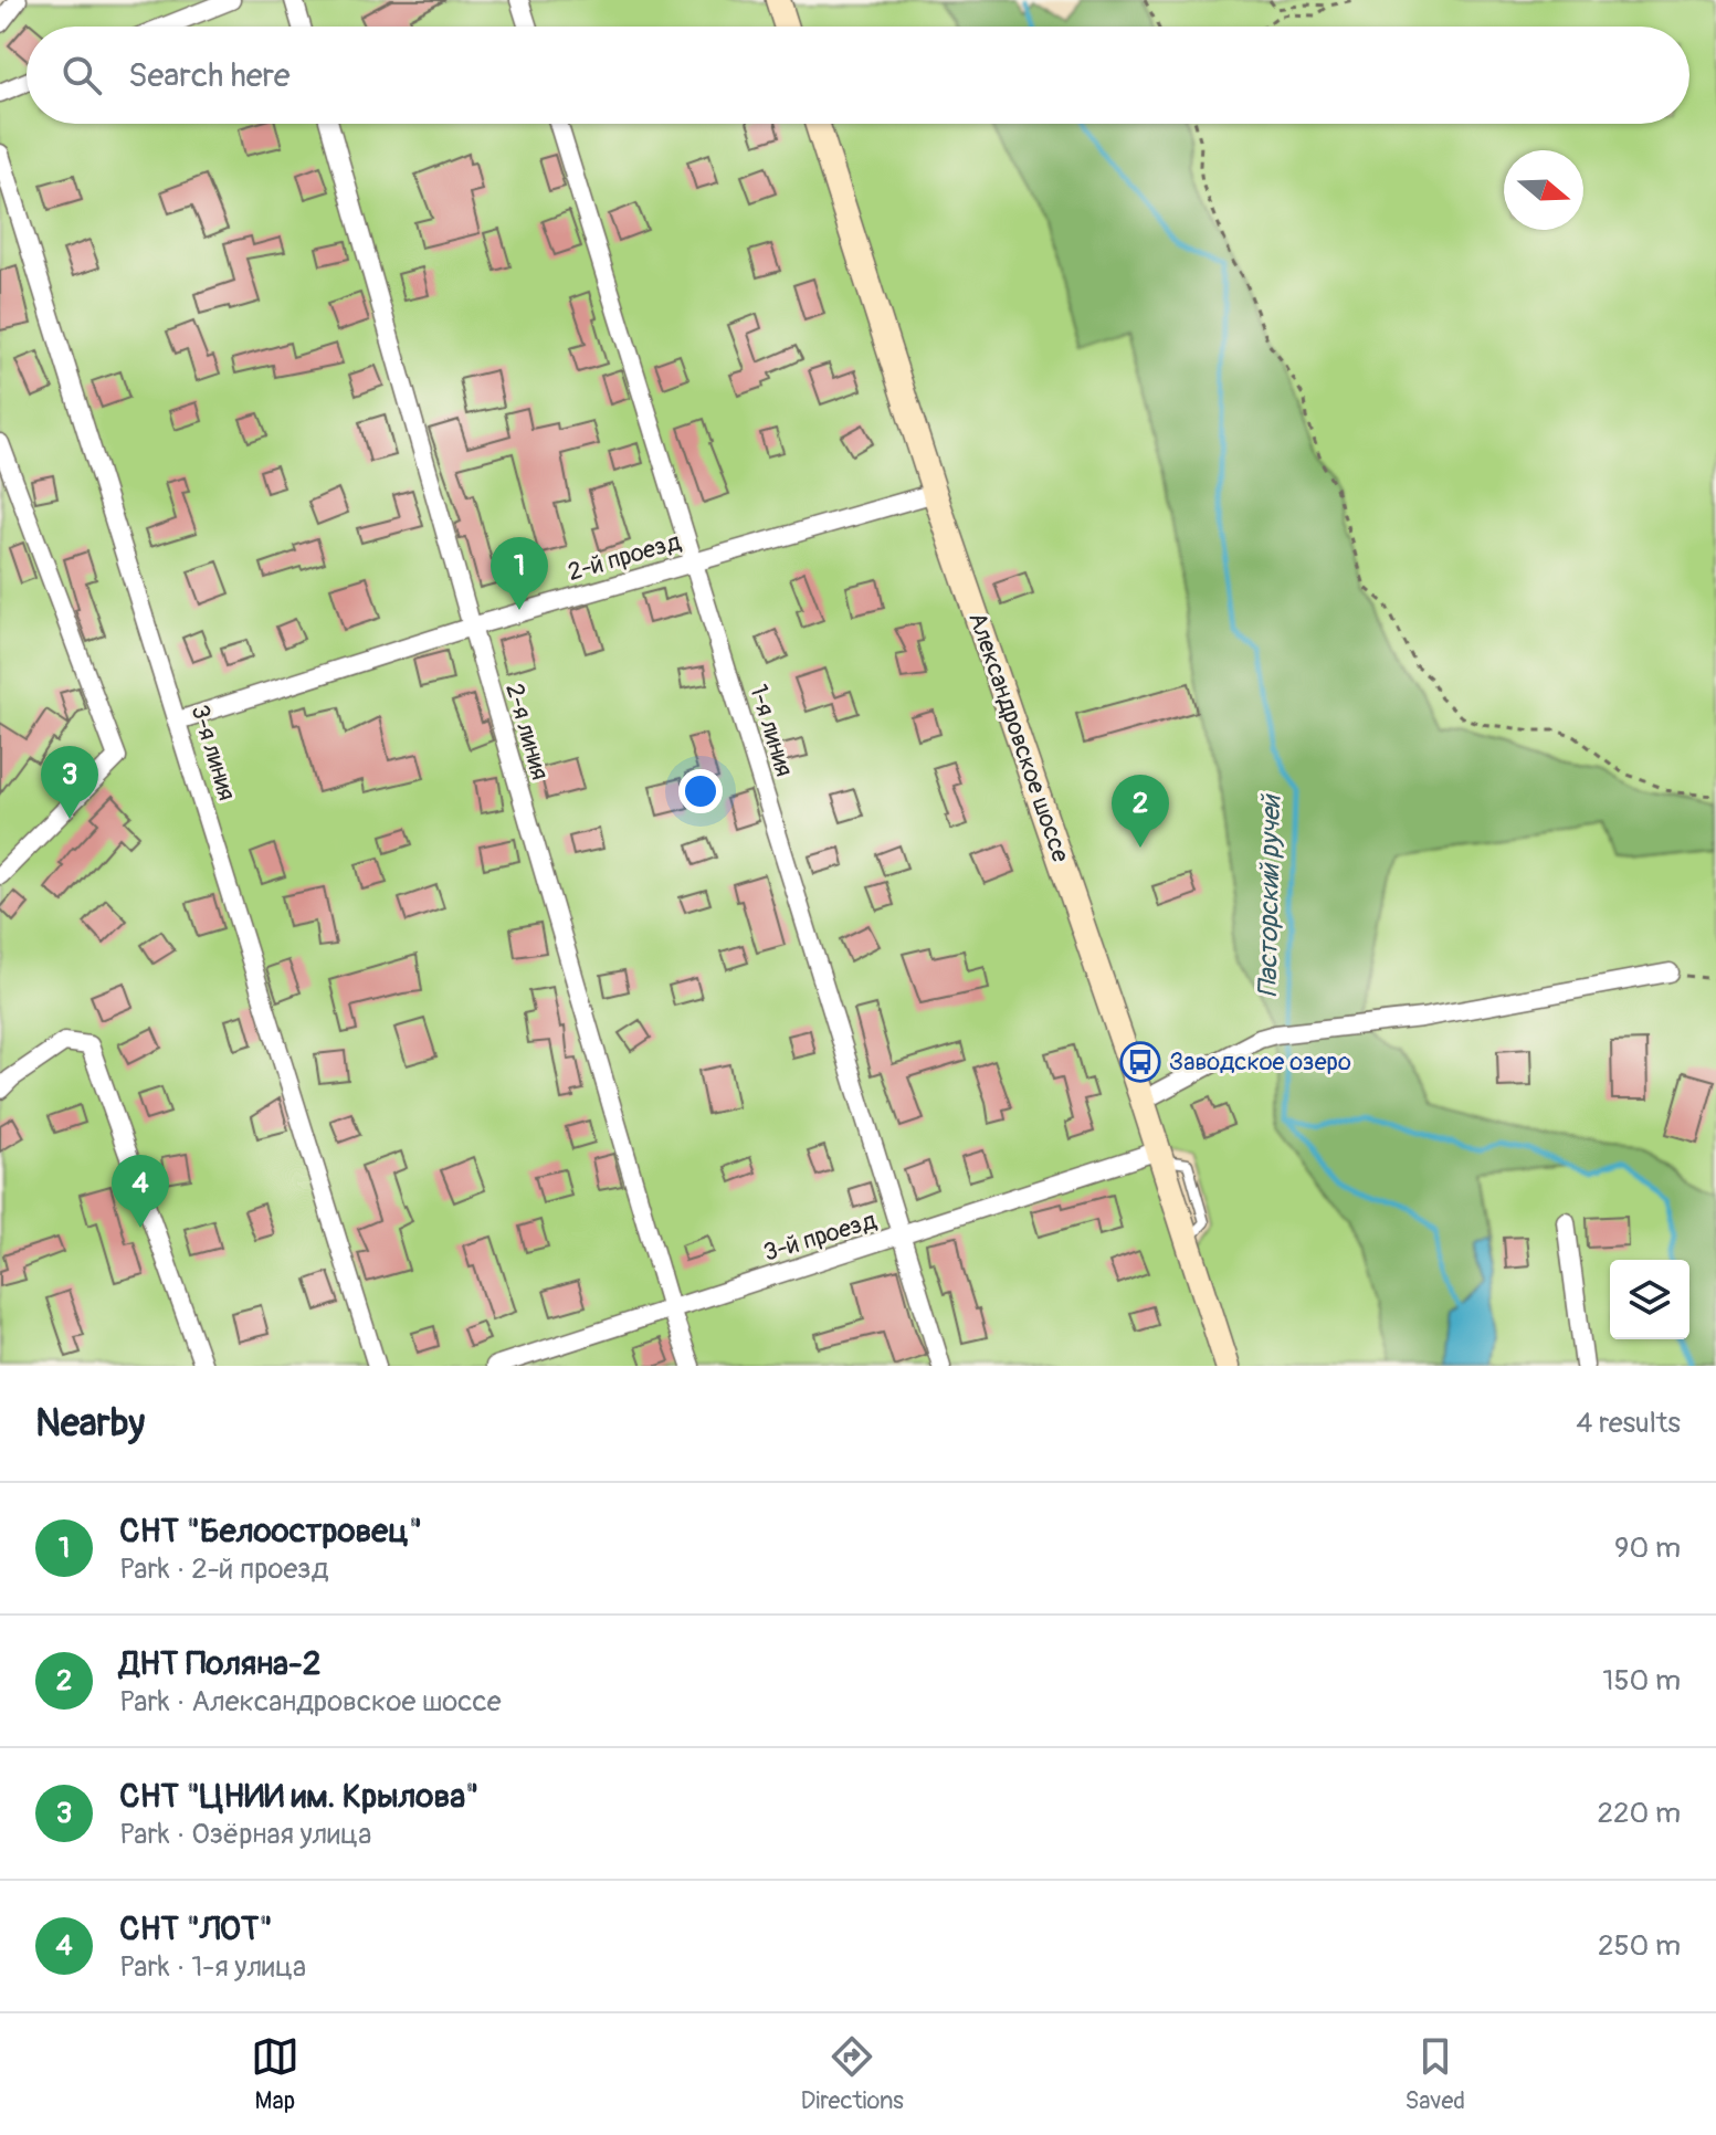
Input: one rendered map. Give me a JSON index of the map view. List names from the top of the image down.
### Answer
{
  "streets": {
    "street": [
      "2-й проезд",
      "1-я линия",
      "2-я линия",
      "Александровское шоссе",
      "3-я линия",
      "3-й проезд"
    ]
  },
  "crossings": [
    ["2-й проезд", "1-я линия"],
    ["2-й проезд", "2-я линия"],
    ["2-й проезд", "Александровское шоссе"],
    ["2-й проезд", "3-я линия"],
    ["1-я линия", "3-й проезд"],
    ["2-я линия", "3-й проезд"],
    ["Александровское шоссе", "3-й проезд"]
  ],
  "water": ["Пасторский ручей"],
  "places": {
    "bus stop": ["Заводское озеро"]
  },
  "north": "right",
  "page": {
    "search": "Search here",
    "pins": [
      "1",
      "3",
      "2",
      "4"
    ],
    "heading": ["Nearby", "4 results"],
    "list": [
      {
        "mark": "1",
        "name": "СНТ \"Белоостровец\"",
        "note": "Park · 2-й проезд",
        "value": "90 m"
      },
      {
        "mark": "2",
        "name": "ДНТ Поляна-2",
        "note": "Park · Александровское шоссе",
        "value": "150 m"
      },
      {
        "mark": "3",
        "name": "СНТ \"ЦНИИ им. Крылова\"",
        "note": "Park · Озёрная улица",
        "value": "220 m"
      },
      {
        "mark": "4",
        "name": "СНТ \"ЛОТ\"",
        "note": "Park · 1-я улица",
        "value": "250 m"
      }
    ],
    "nav": ["Map", "Directions", "Saved"]
  }
}
